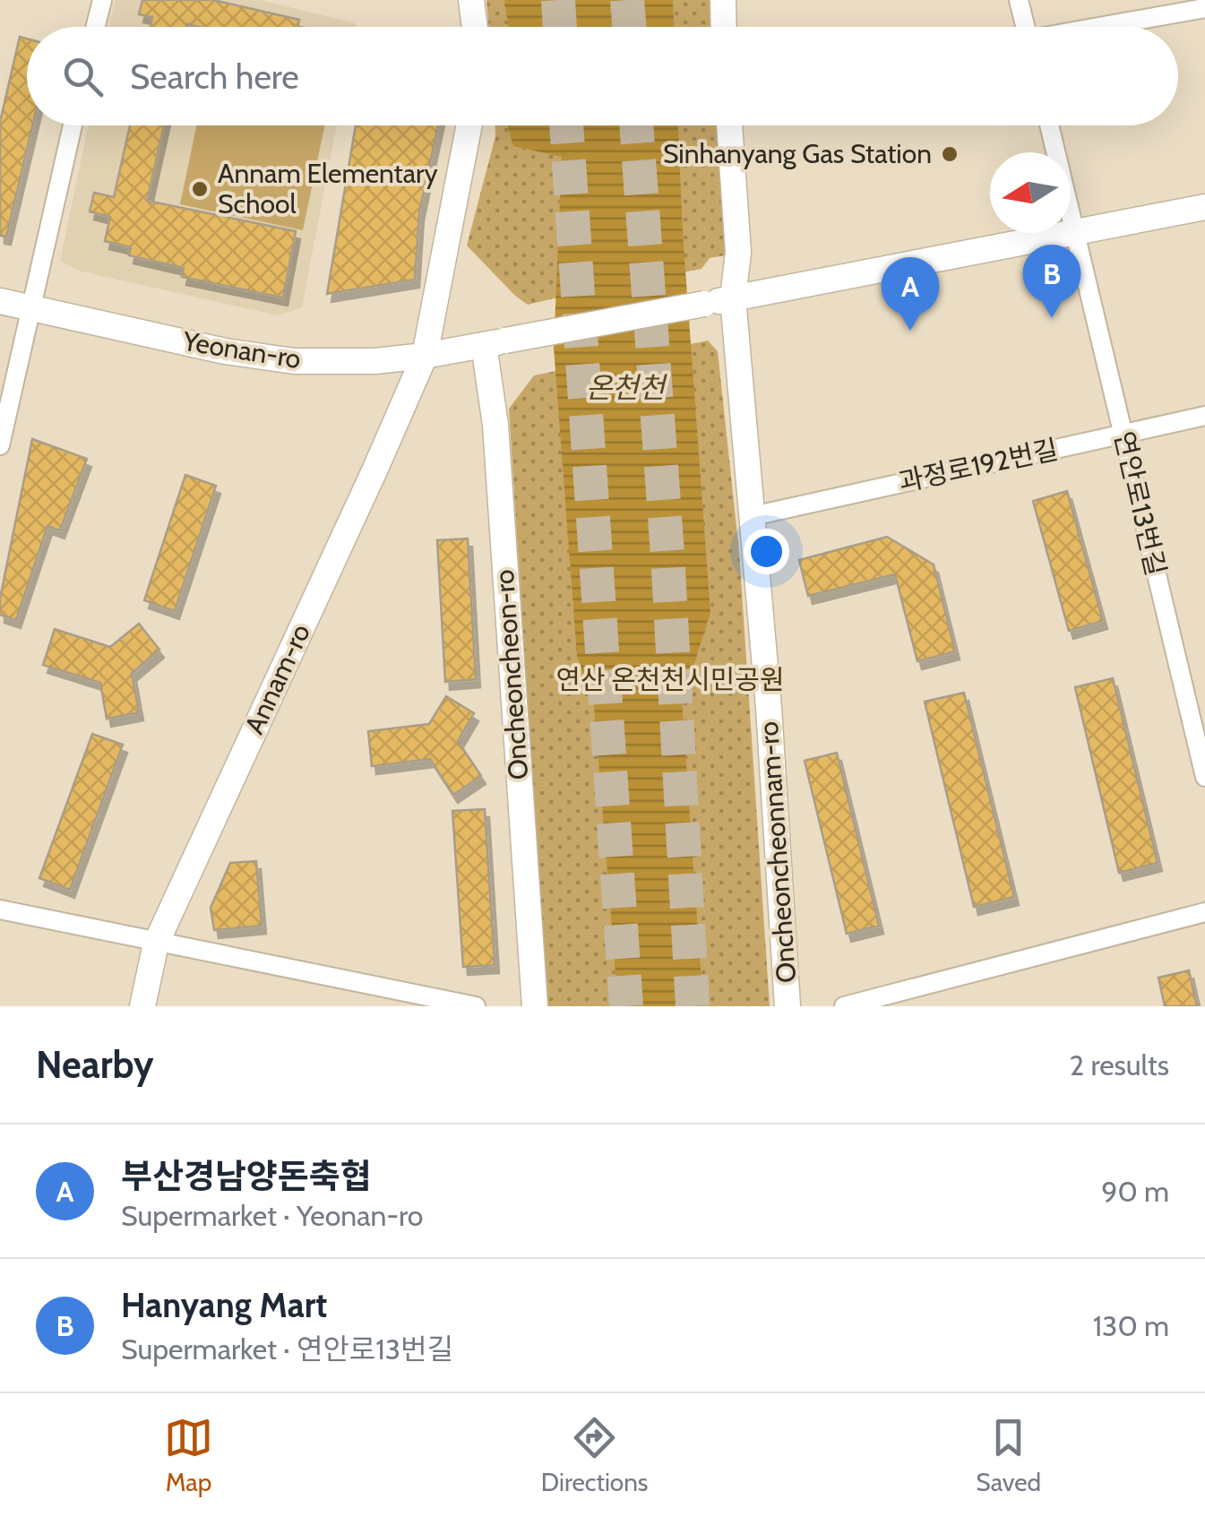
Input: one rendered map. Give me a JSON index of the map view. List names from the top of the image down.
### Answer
{
  "streets": {
    "street": [
      "Yeonan-ro",
      "과정로192번길",
      "연안로13번길",
      "Oncheoncheon-ro",
      "Annam-ro",
      "Oncheoncheonnam-ro"
    ]
  },
  "crossings": [
    ["Yeonan-ro", "Oncheoncheon-ro"],
    ["Yeonan-ro", "Annam-ro"],
    ["Yeonan-ro", "Oncheoncheonnam-ro"],
    ["과정로192번길", "연안로13번길"],
    ["과정로192번길", "Oncheoncheonnam-ro"]
  ],
  "water": ["온천천"],
  "parks": ["연산 온천천시민공원"],
  "places": ["Sinhanyang Gas Station", "Annam Elementary School"],
  "north": "left",
  "page": {
    "search": "Search here",
    "pins": ["B", "A"],
    "heading": ["Nearby", "2 results"],
    "list": [
      {
        "mark": "A",
        "name": "부산경남양돈축협",
        "note": "Supermarket · Yeonan-ro",
        "value": "90 m"
      },
      {
        "mark": "B",
        "name": "Hanyang Mart",
        "note": "Supermarket · 연안로13번길",
        "value": "130 m"
      }
    ],
    "nav": ["Map", "Directions", "Saved"]
  }
}
